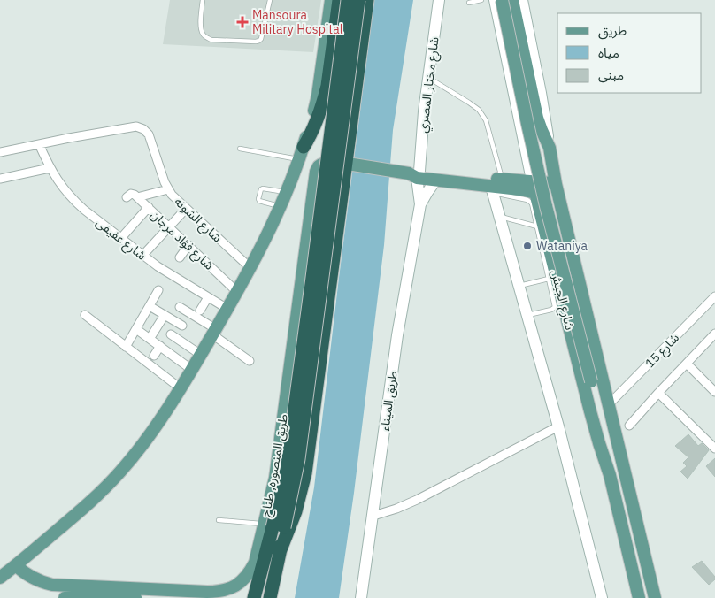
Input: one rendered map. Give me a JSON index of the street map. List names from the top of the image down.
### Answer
{
  "streets": {
    "main road": ["شارع الجيش", "طريق المنصوره, طناح"],
    "street": [
      "شارع مختار المصري",
      "شارع الشونه",
      "شارع عفيفى",
      "شارع فؤاد مرجان",
      "شارع 15",
      "طريق الميناء"
    ]
  },
  "crossings": [
    ["شارع مختار المصري", "طريق الميناء"],
    ["شارع الشونه", "شارع عفيفى"],
    ["شارع الجيش", "شارع 15"]
  ],
  "places": {
    "health": ["Mansoura Military Hospital"],
    "other": ["Wataniya"]
  },
  "legend": ["طريق", "مياه", "مبنى"]
}
